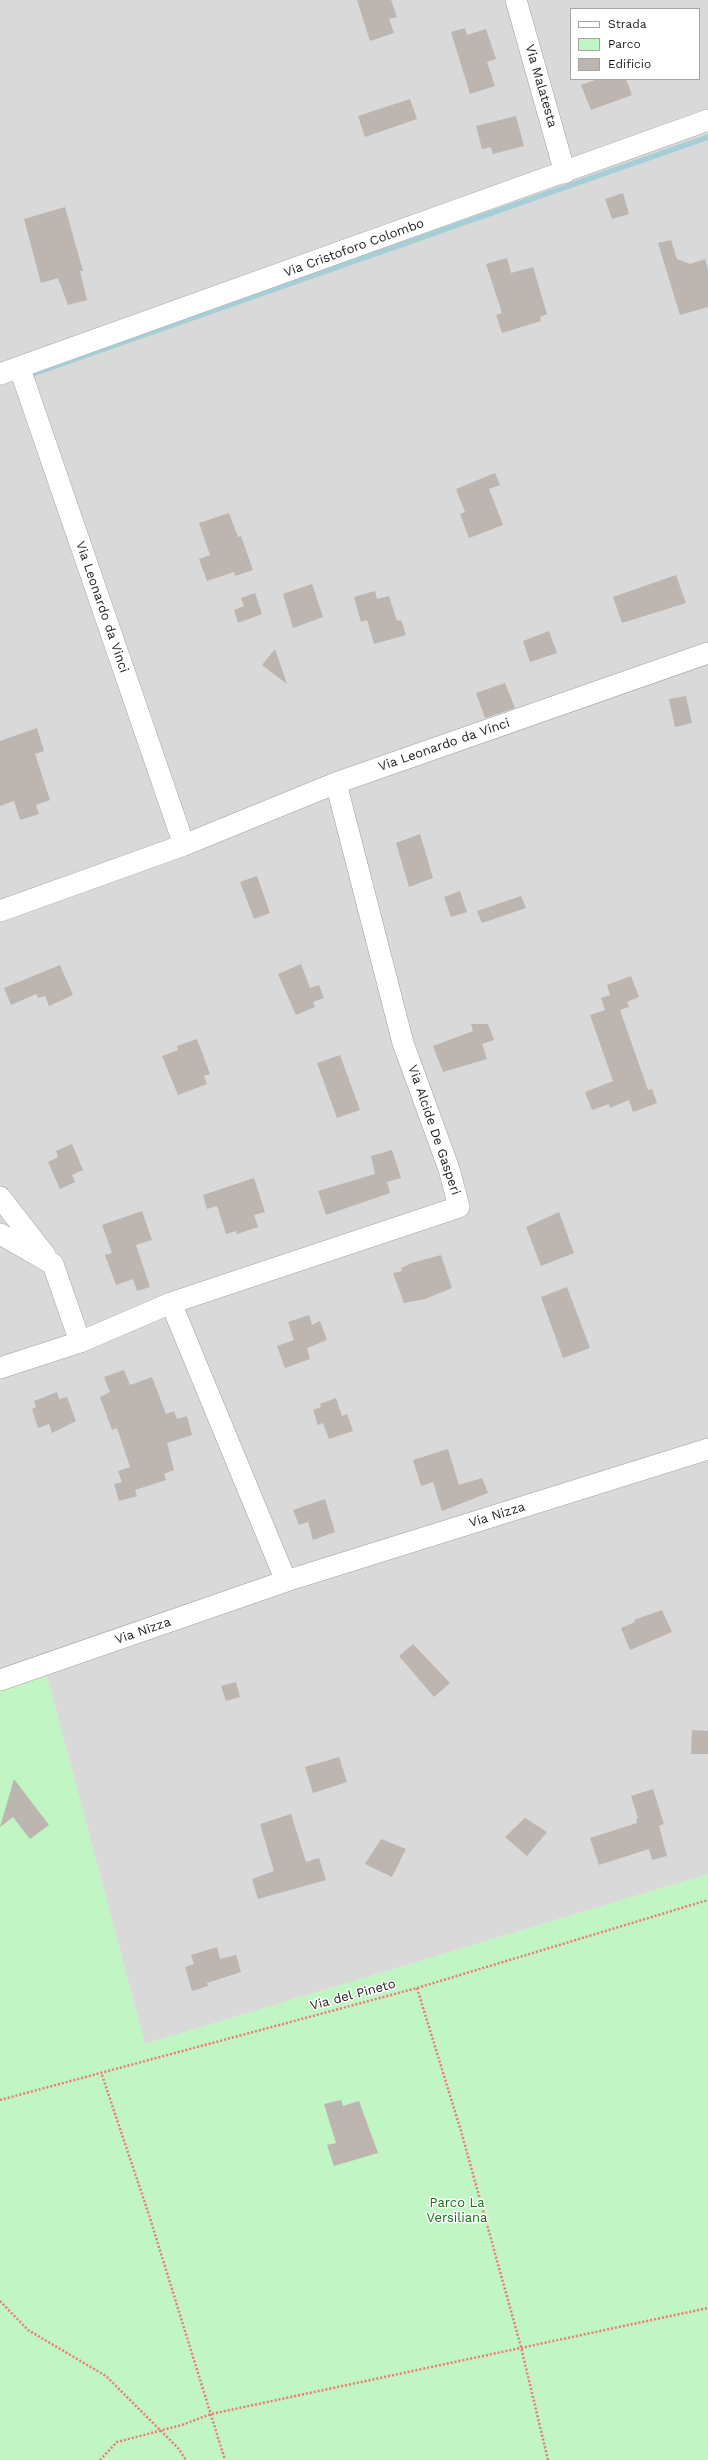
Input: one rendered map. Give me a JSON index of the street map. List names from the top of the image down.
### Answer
{
  "streets": {
    "street": [
      "Via Malatesta",
      "Via Cristoforo Colombo",
      "Via Leonardo da Vinci",
      "Via Alcide De Gasperi",
      "Via Nizza"
    ],
    "path": ["Via del Pineto"]
  },
  "crossings": [
    ["Via Malatesta", "Via Cristoforo Colombo"],
    ["Via Cristoforo Colombo", "Via Leonardo da Vinci"],
    ["Via Leonardo da Vinci", "Via Alcide De Gasperi"]
  ],
  "parks": ["Parco La Versiliana"],
  "legend": ["Strada", "Parco", "Edificio"]
}
